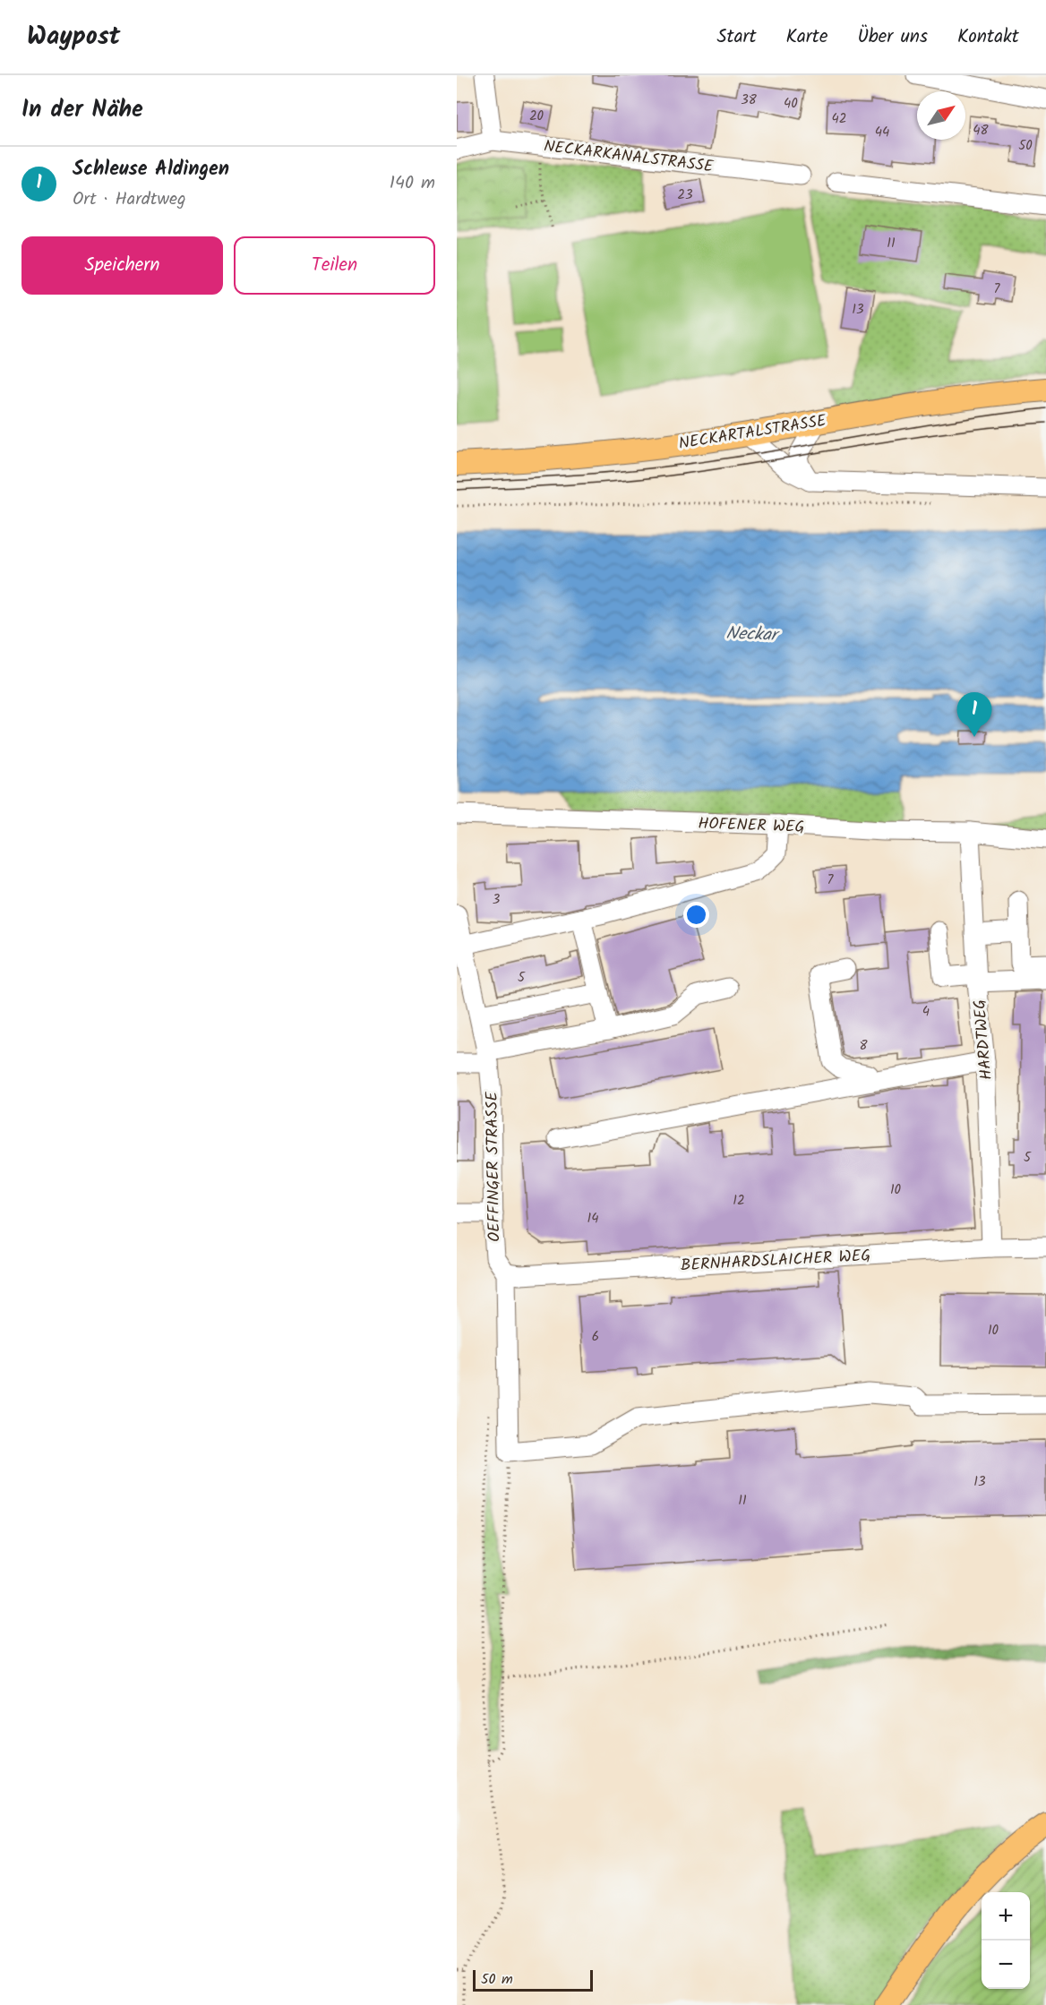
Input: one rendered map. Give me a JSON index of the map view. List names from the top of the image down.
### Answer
{
  "streets": {
    "main road": ["NECKARTALSTRASSE"],
    "street": [
      "NECKARKANALSTRASSE",
      "HOFENER WEG",
      "HARDTWEG",
      "OEFFINGER STRASSE",
      "BERNHARDSLAICHER WEG"
    ]
  },
  "crossings": [
    ["HOFENER WEG", "HARDTWEG"],
    ["HARDTWEG", "BERNHARDSLAICHER WEG"],
    ["OEFFINGER STRASSE", "BERNHARDSLAICHER WEG"]
  ],
  "water": ["Neckar"],
  "house_numbers": [
    "38",
    "40",
    "20",
    "42",
    "48",
    "44",
    "50",
    "23",
    "11",
    "7",
    "13",
    "7",
    "3",
    "5",
    "4",
    "8",
    "5",
    "10",
    "12",
    "14",
    "10",
    "6",
    "13",
    "11"
  ],
  "scale_bar": "50 m",
  "north": "top right",
  "page": {
    "header": "Waypost",
    "nav": [
      "Start",
      "Karte",
      "Über uns",
      "Kontakt"
    ],
    "heading": "In der Nähe",
    "list": [
      {
        "mark": "1",
        "name": "Schleuse Aldingen",
        "note": "Ort · Hardtweg",
        "value": "140 m"
      }
    ],
    "buttons": ["Speichern", "Teilen"],
    "pins": "1",
    "map_buttons": ["+", "−"],
    "scale": "50 m"
  }
}
